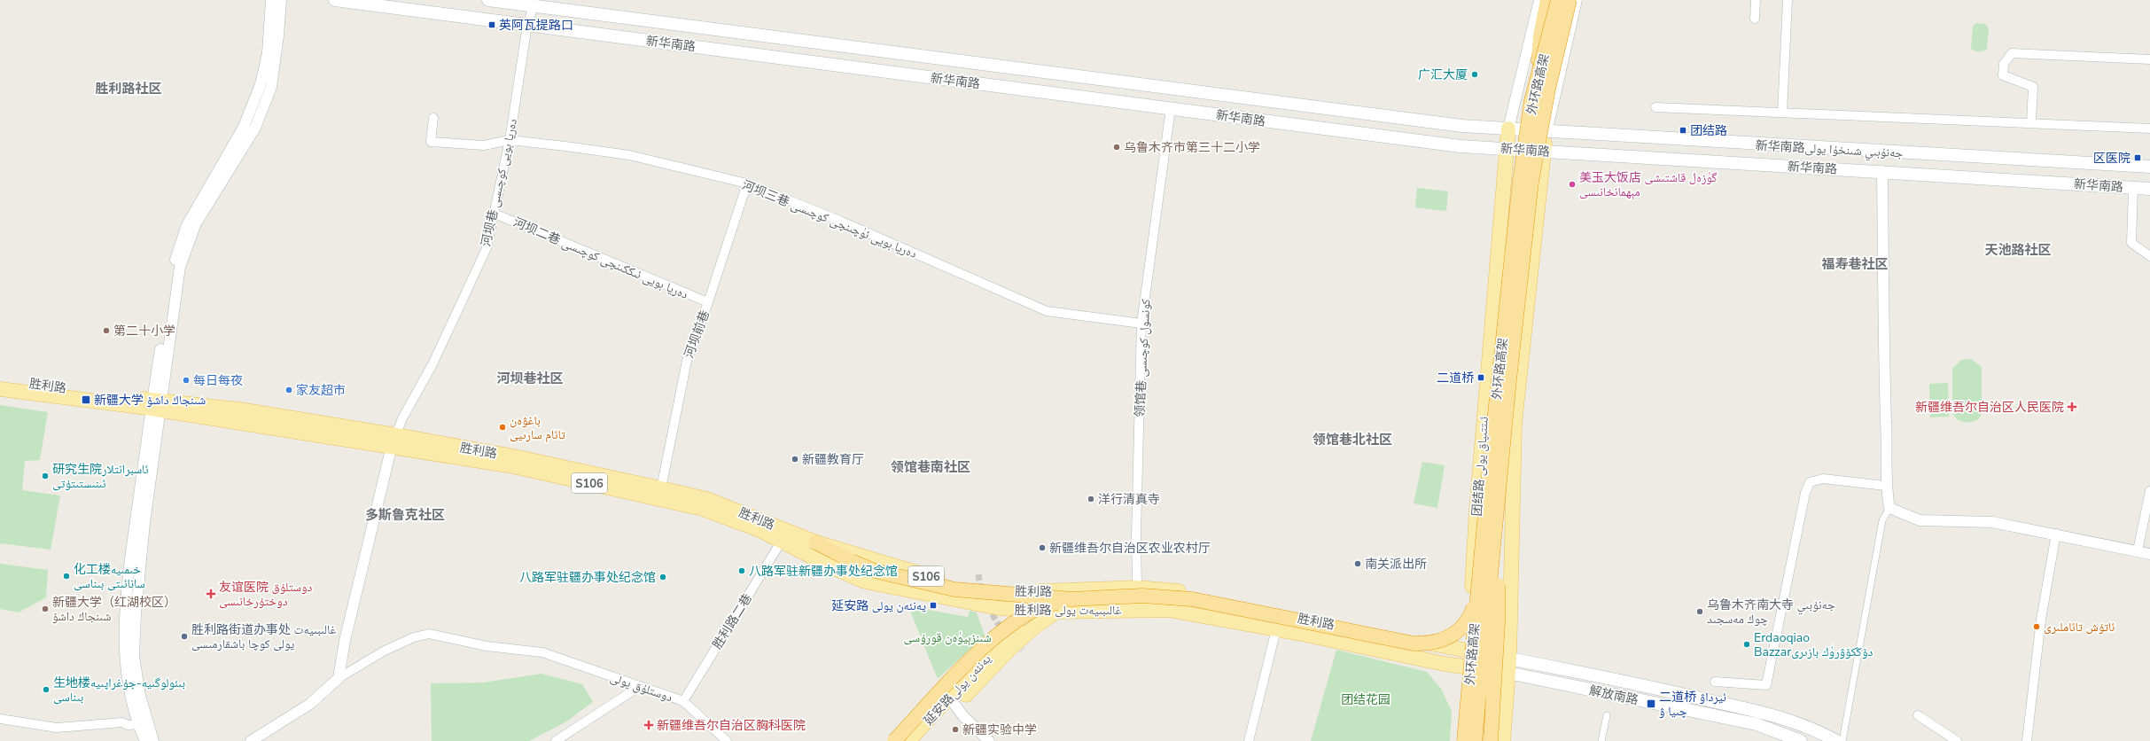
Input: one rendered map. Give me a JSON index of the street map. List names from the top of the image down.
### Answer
{
  "streets": {
    "highway": ["外环路高架"],
    "main road": [
      "新华南路",
      "新华南路جەنۇبىي شىنخۇا يولى",
      "胜利路",
      "团结路 ئىتتىپاق يولى",
      "S106",
      "胜利路 غالىبىيەت يولى",
      "延安路يەنئەن يولى",
      "解放南路"
    ],
    "street": [
      "河坝巷 دەريا بويى كوچىسى",
      "河坝三巷 دەريا بويى ئۈچىنچى كوچىسى",
      "河坝二巷 دەريا بويى ئىككىنچى كوچىسى",
      "河坝前巷",
      "领馆巷 كونسول كوچىسى",
      "胜利路二巷",
      "دوستلۇق يولى"
    ]
  },
  "crossings": [
    ["新华南路", "新华南路جەنۇبىي شىنخۇا يولى"],
    ["新华南路", "河坝巷 دەريا بويى كوچىسى"],
    ["新华南路", "领馆巷 كونسول كوچىسى"],
    ["新华南路", "团结路 ئىتتىپاق يولى"],
    ["外环路高架", "团结路 ئىتتىپاق يولى"],
    ["新华南路جەنۇبىي شىنخۇا يولى", "团结路 ئىتتىپاق يولى"],
    ["河坝巷 دەريا بويى كوچىسى", "河坝三巷 دەريا بويى ئۈچىنچى كوچىسى"],
    ["河坝巷 دەريا بويى كوچىسى", "河坝二巷 دەريا بويى ئىككىنچى كوچىسى"],
    ["河坝巷 دەريا بويى كوچىسى", "胜利路"],
    ["河坝巷 دەريا بويى كوچىسى", "胜利路 غالىبىيەت يولى"],
    ["河坝三巷 دەريا بويى ئۈچىنچى كوچىسى", "河坝前巷"],
    ["河坝三巷 دەريا بويى ئۈچىنچى كوچىسى", "领馆巷 كونسول كوچىسى"],
    ["河坝二巷 دەريا بويى ئىككىنچى كوچىسى", "河坝前巷"],
    ["河坝前巷", "胜利路"],
    ["领馆巷 كونسول كوچىسى", "胜利路"],
    ["胜利路", "团结路 ئىتتىپاق يولى"],
    ["胜利路", "胜利路 غالىبىيەت يولى"],
    ["胜利路", "延安路يەنئەن يولى"],
    ["团结路 ئىتتىپاق يولى", "胜利路 غالىبىيەت يولى"],
    ["S106", "胜利路 غالىبىيەت يولى"],
    ["S106", "延安路يەنئەن يولى"],
    ["胜利路 غالىبىيەت يولى", "胜利路二巷"],
    ["胜利路 غالىبىيەت يولى", "延安路يەنئەن يولى"],
    ["胜利路 غالىبىيەت يولى", "解放南路"],
    ["胜利路二巷", "دوستلۇق يولى"]
  ],
  "districts": [
    "胜利路社区",
    "天池路社区",
    "福寿巷社区",
    "河坝巷社区",
    "领馆巷北社区",
    "领馆巷南社区",
    "多斯鲁克社区"
  ],
  "parks": ["شىنزېيۈەن قورۇسى", "团结花园"],
  "places": {
    "transit": [
      "英阿瓦提路口",
      "团结路",
      "区医院",
      "二道桥",
      "新疆大学 شىنجاڭ داشۆ",
      "延安路 يەنئەن يولى",
      "二道桥 ئيرداۋ چىيا ۋ"
    ],
    "other": [
      "广汇大厦",
      "乌鲁木齐市第三十二小学",
      "美玉大饭店 گۈزەل قاشتىشى مېھمانخانىسى",
      "第二十小学",
      "每日每夜",
      "家友超市",
      "باغۋەن تائام سارىيى",
      "新疆教育厅",
      "研究生院ئاسبرانتلار ئىنىستىتۇتى",
      "洋行清真寺",
      "新疆维吾尔自治区农业农村厅",
      "南关派出所",
      "八路军驻新疆办事处纪念馆",
      "化工楼خىمىيە سانائىتى بىناسى",
      "八路军驻疆办事处纪念馆",
      "新疆大学（红湖校区） شىنجاڭ داشۆ",
      "乌鲁木齐南大寺 جەنۇبىي چوڭ مەسجىد",
      "ئاتۇش تائاملىرى",
      "胜利路街道办事处 غالىبىيەت يولى كوچا باشقارمىسى",
      "Erdaoqiao Bazzarدۆڭكۆۋرۈك بازىرى",
      "生地楼بىئولوگىيە-جۇغراپىيە بىناسى",
      "新疆实验中学"
    ],
    "health": ["新疆维吾尔自治区人民医院", "友谊医院 دوستلۇق دوختۇرخانىسى", "新疆维吾尔自治区胸科医院"]
  }
}
